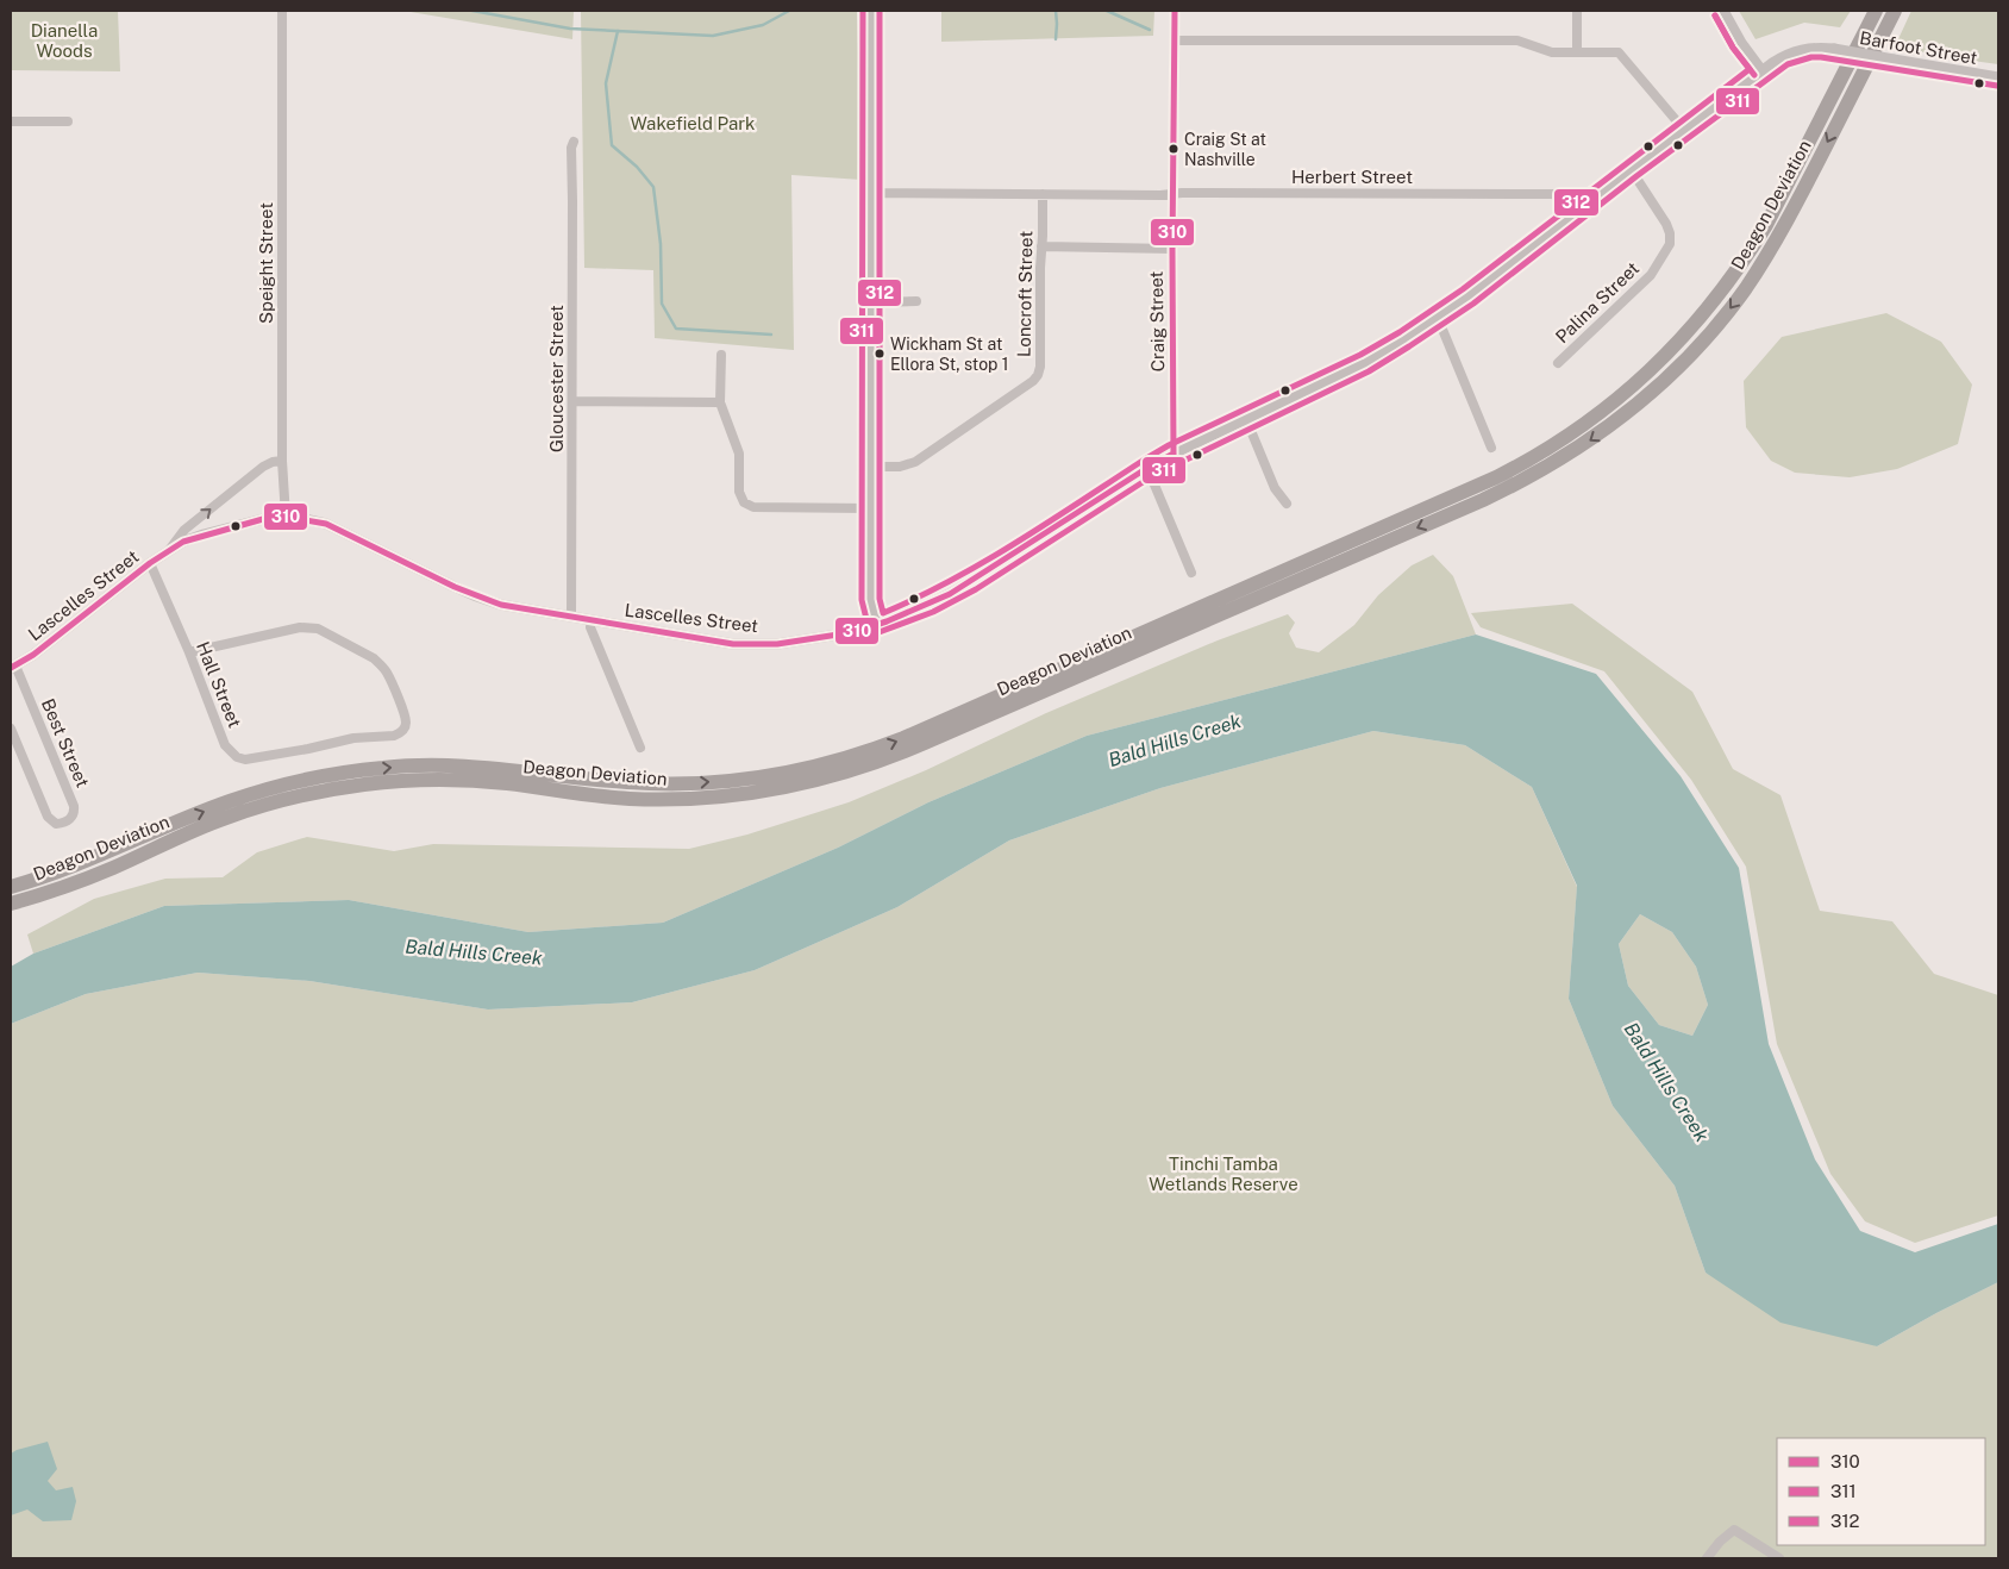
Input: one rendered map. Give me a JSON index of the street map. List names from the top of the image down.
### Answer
{
  "streets": {
    "highway": ["Deagon Deviation"],
    "street": [
      "Barfoot Street",
      "Herbert Street",
      "Speight Street",
      "Loncroft Street",
      "Palina Street",
      "Craig Street",
      "Gloucester Street",
      "Lascelles Street",
      "Hall Street",
      "Best Street"
    ]
  },
  "crossings": [
    ["Barfoot Street", "Lascelles Street"],
    ["Herbert Street", "Loncroft Street"],
    ["Herbert Street", "Craig Street"],
    ["Herbert Street", "Lascelles Street"],
    ["Speight Street", "Lascelles Street"],
    ["Palina Street", "Lascelles Street"],
    ["Craig Street", "Lascelles Street"],
    ["Gloucester Street", "Lascelles Street"],
    ["Lascelles Street", "Hall Street"],
    ["Lascelles Street", "Best Street"]
  ],
  "water": ["Bald Hills Creek"],
  "parks": ["Dianella Woods", "Wakefield Park", "Tinchi Tamba Wetlands Reserve"],
  "places": ["Craig St at Nashville", "Wickham St at Ellora St, stop 1"],
  "lines": ["transit line 310", "transit line 311", "transit line 312"],
  "legend": ["310", "311", "312"]
}
